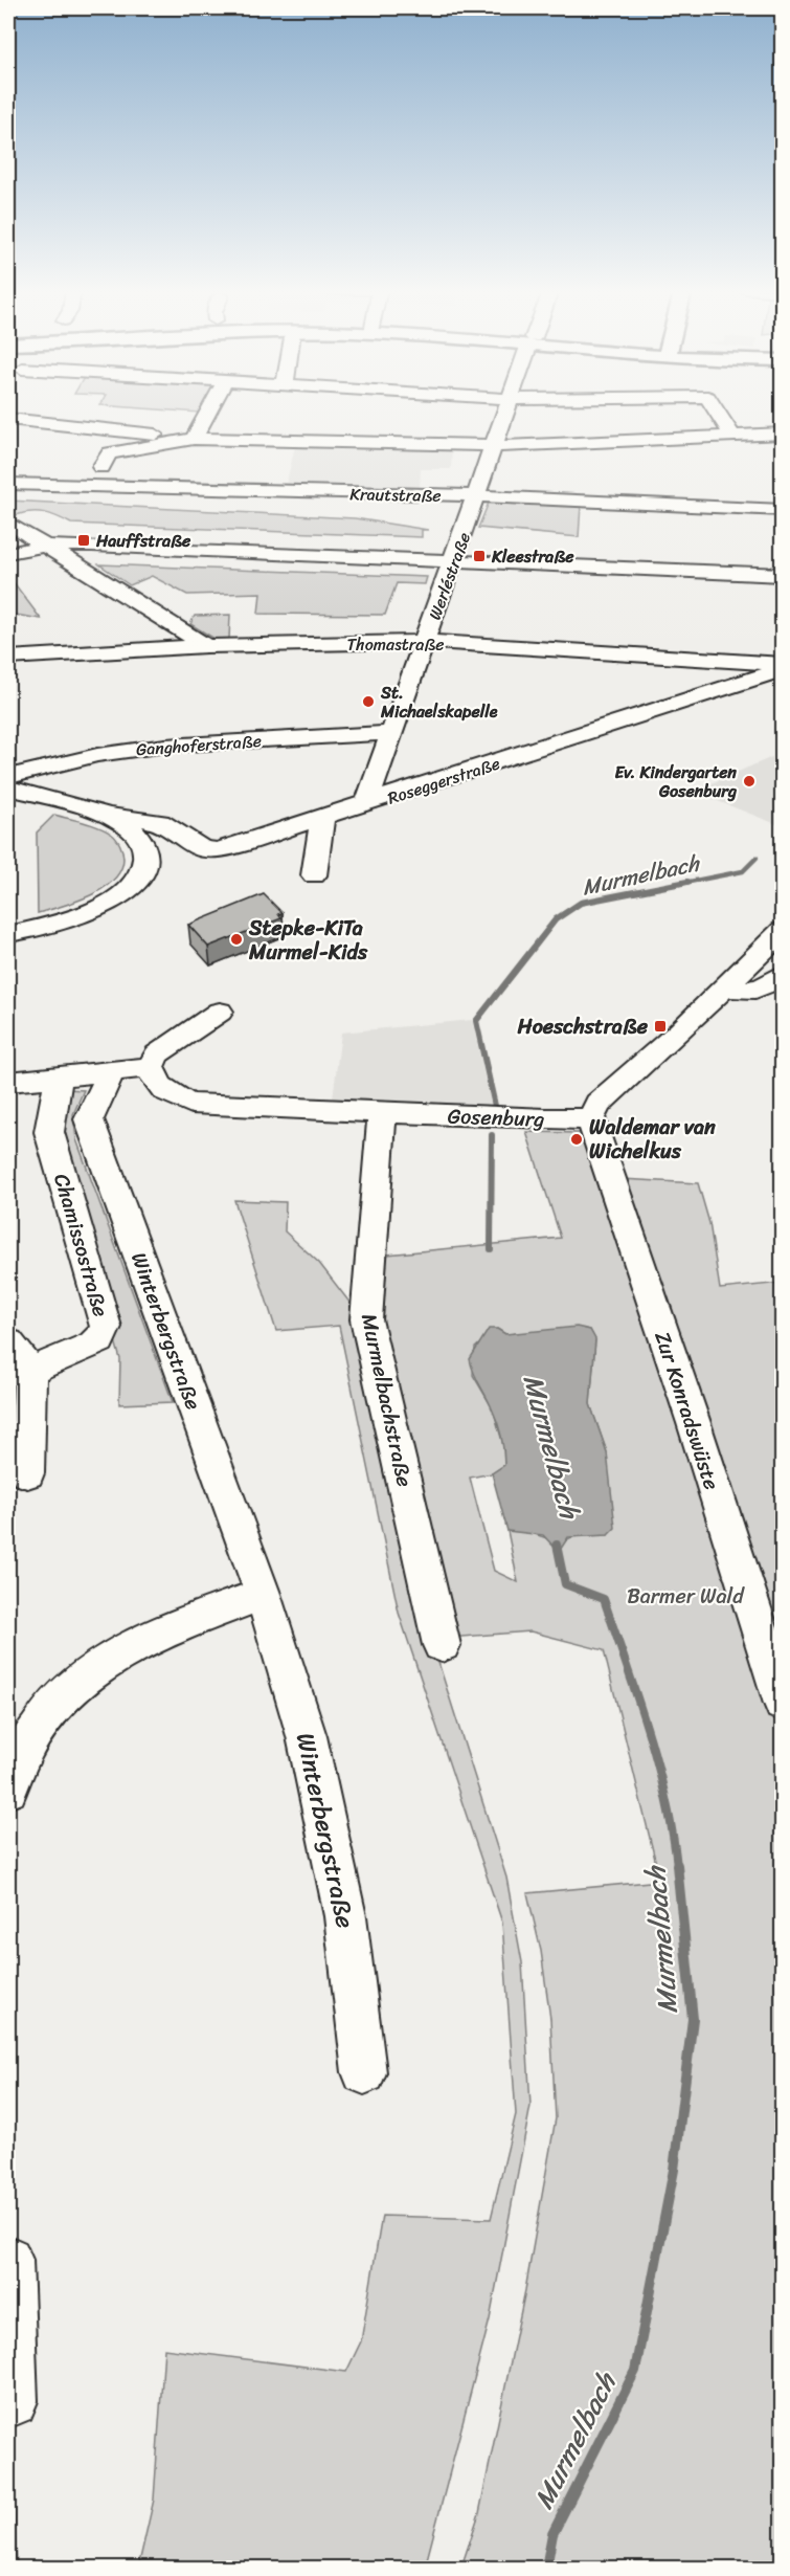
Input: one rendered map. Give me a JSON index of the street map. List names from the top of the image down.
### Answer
{
  "streets": {
    "street": [
      "Krautstraße",
      "Werléstraße",
      "Thomastraße",
      "Ganghoferstraße",
      "Roseggerstraße",
      "Gosenburg",
      "Chamissostraße",
      "Winterbergstraße",
      "Murmelbachstraße",
      "Zur Konradswüste"
    ]
  },
  "crossings": [
    ["Krautstraße", "Werléstraße"],
    ["Werléstraße", "Thomastraße"],
    ["Werléstraße", "Ganghoferstraße"],
    ["Werléstraße", "Roseggerstraße"],
    ["Gosenburg", "Murmelbachstraße"],
    ["Gosenburg", "Zur Konradswüste"]
  ],
  "water": ["Murmelbach"],
  "parks": ["Barmer Wald"],
  "places": {
    "transit": ["Hauffstraße", "Kleestraße", "Hoeschstraße"],
    "other": [
      "St. Michaelskapelle",
      "Ev. Kindergarten Gosenburg",
      "Stepke-KiTa Murmel-Kids",
      "Waldemar van Wichelkus"
    ]
  }
}
